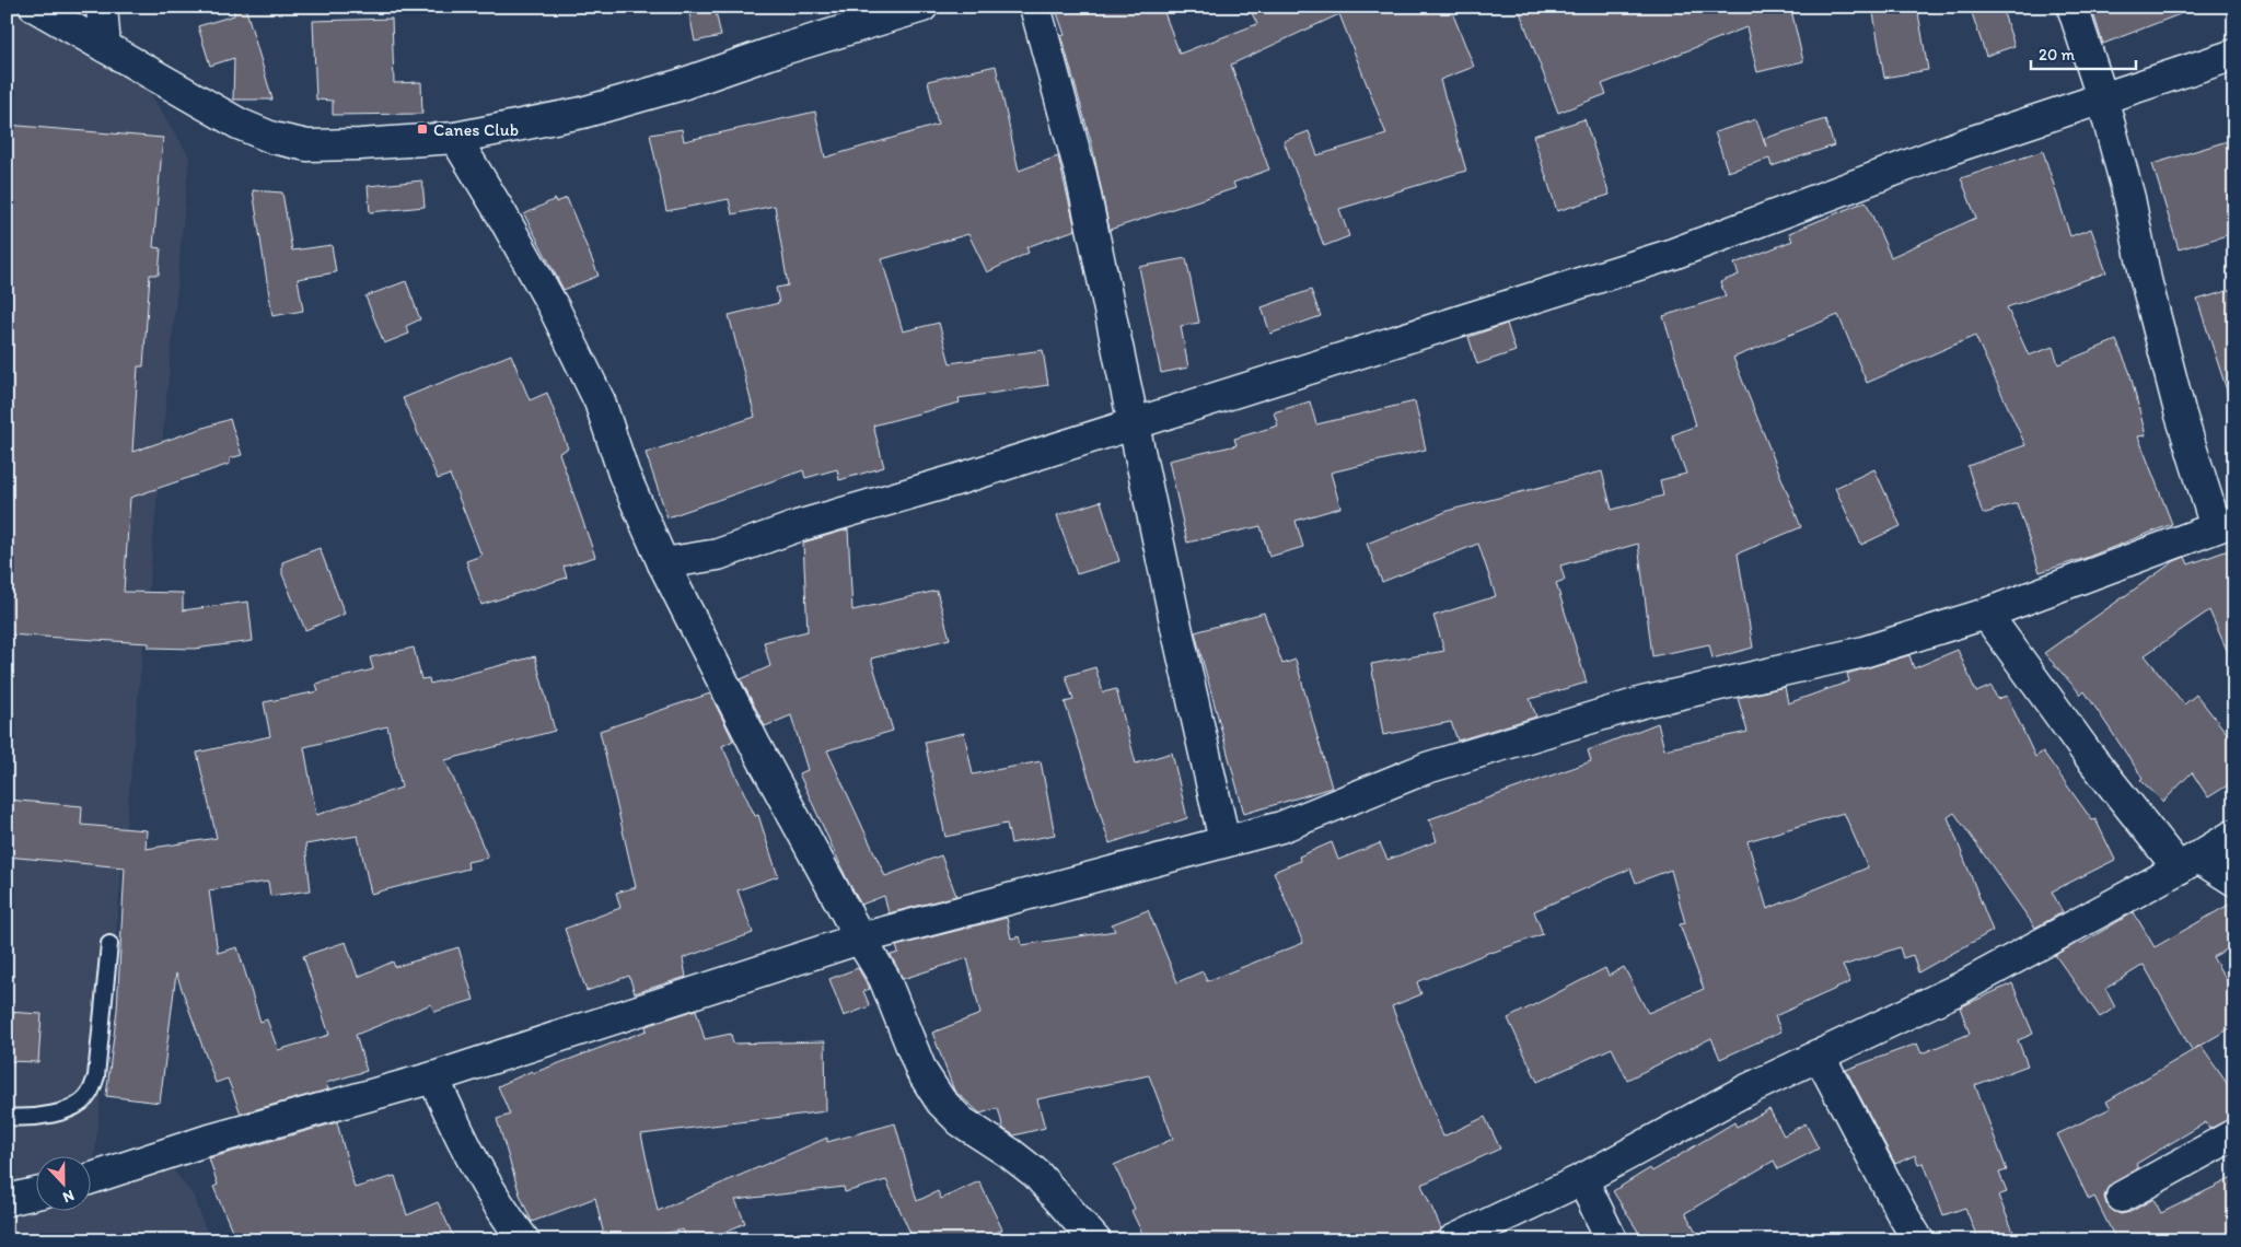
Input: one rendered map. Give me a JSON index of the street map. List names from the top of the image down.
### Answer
{
  "places": {
    "transit": ["Canes Club"]
  },
  "scale_bar": "20 m",
  "north": "bottom"
}
